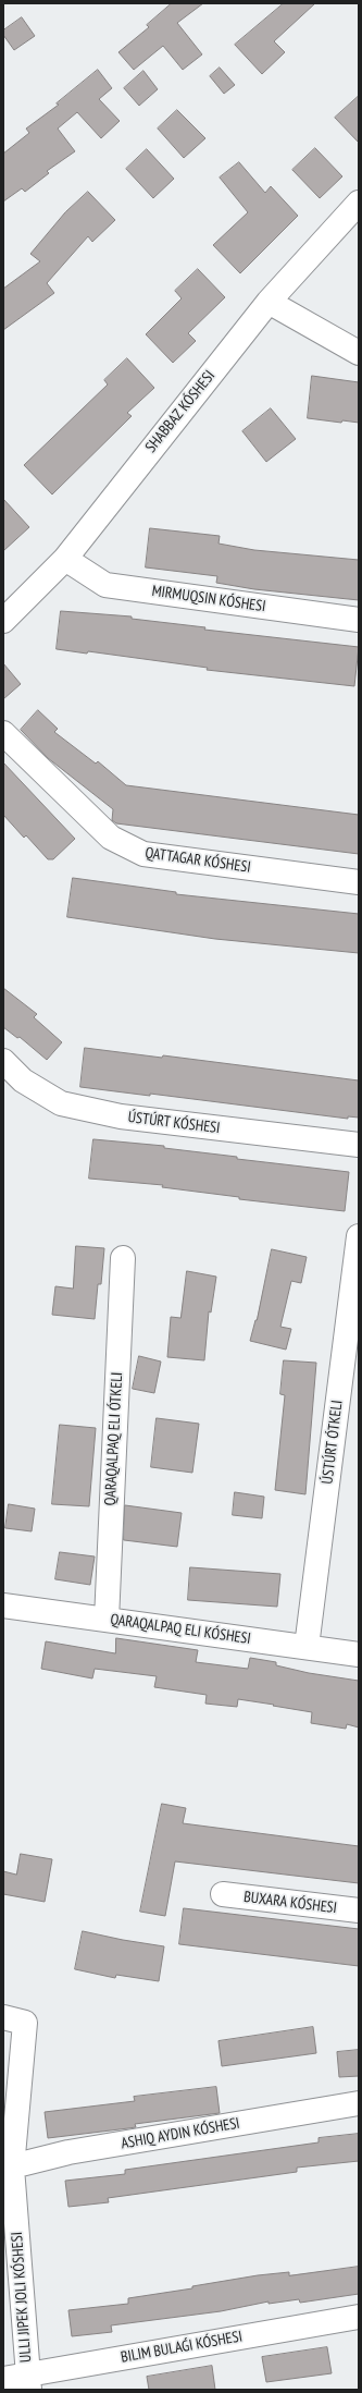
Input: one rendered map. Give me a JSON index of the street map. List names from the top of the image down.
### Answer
{
  "streets": {
    "street": [
      "SHABBAZ KÓSHESI",
      "MIRMUQSIN KÓSHESI",
      "QATTAGAR KÓSHESI",
      "ÚSTÚRT KÓSHESI",
      "QARAQALPAQ ELI ÓTKELI",
      "ÚSTÚRT ÓTKELI",
      "QARAQALPAQ ELI KÓSHESI",
      "BUXARA KÓSHESI"
    ]
  },
  "crossings": [
    ["SHABBAZ KÓSHESI", "MIRMUQSIN KÓSHESI"],
    ["QARAQALPAQ ELI ÓTKELI", "QARAQALPAQ ELI KÓSHESI"],
    ["ÚSTÚRT ÓTKELI", "QARAQALPAQ ELI KÓSHESI"]
  ]
}
